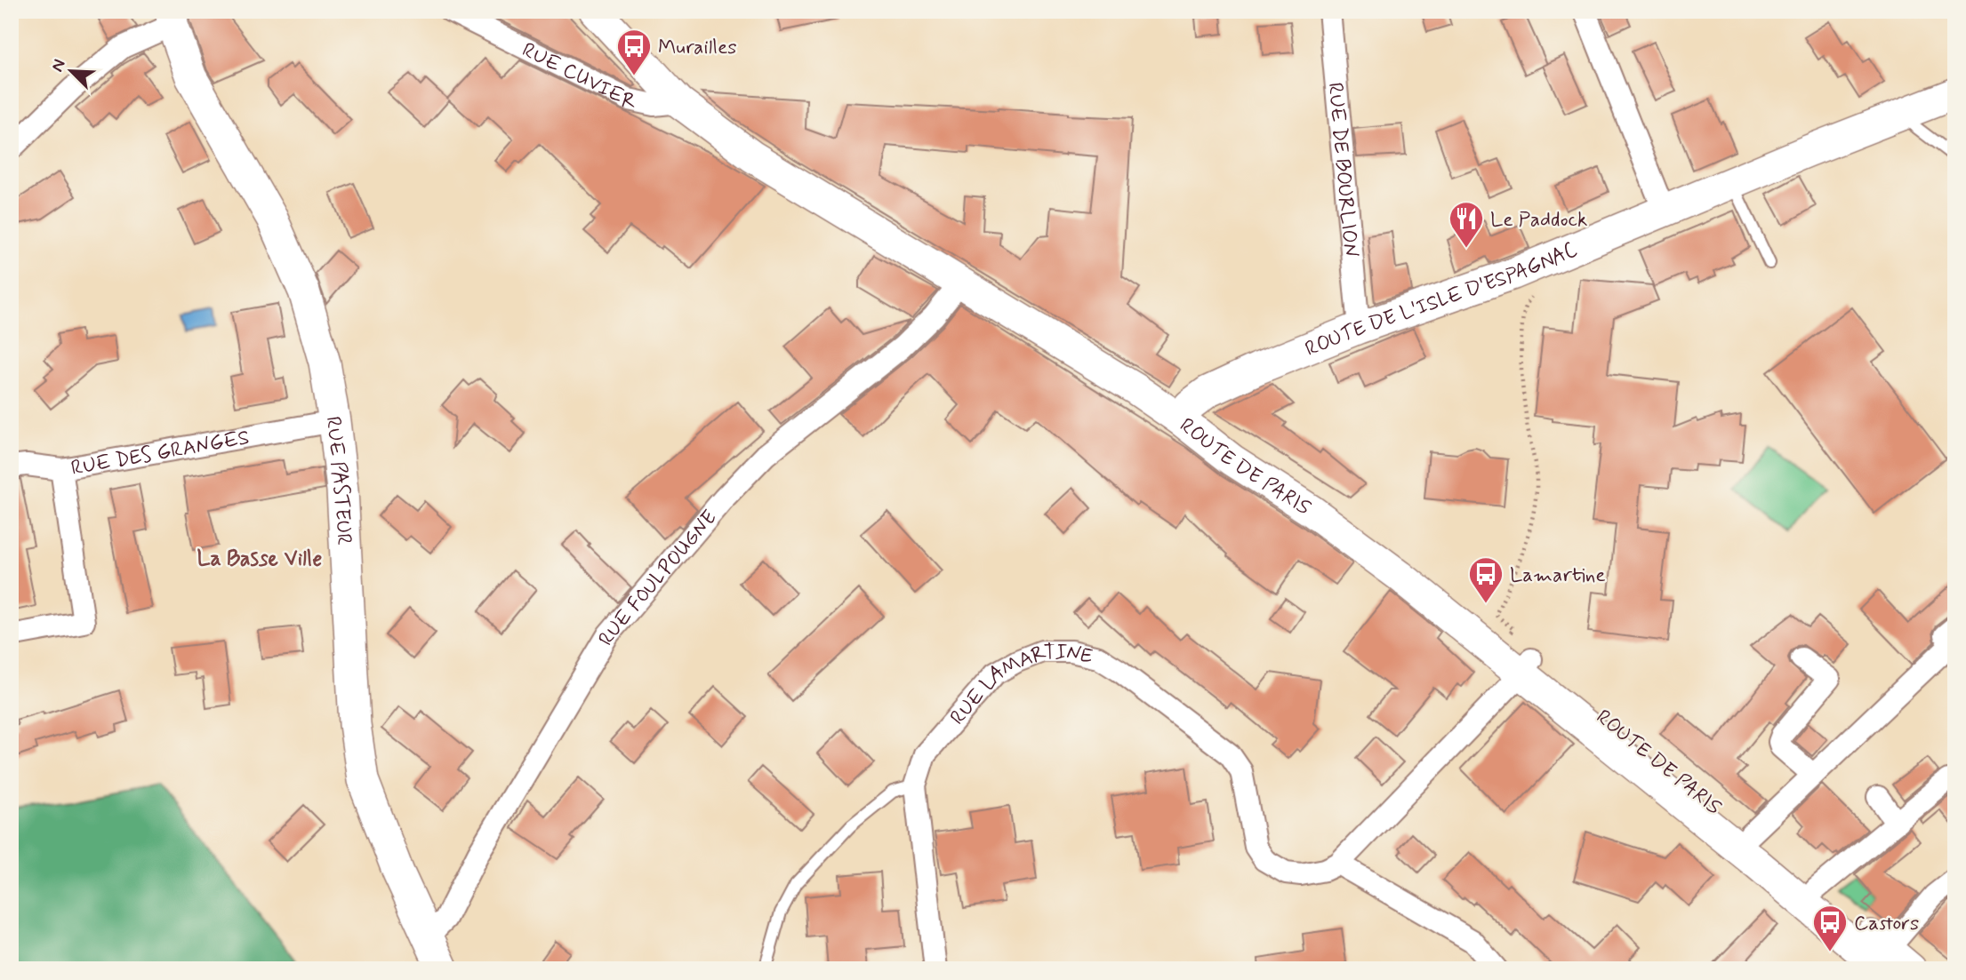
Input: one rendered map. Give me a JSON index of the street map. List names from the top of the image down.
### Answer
{
  "streets": {
    "main road": ["ROUTE DE L'ISLE D'ESPAGNAC", "ROUTE DE PARIS", "RUE PASTEUR"],
    "street": [
      "RUE CUVIER",
      "RUE DE BOURLION",
      "RUE DES GRANGES",
      "RUE FOULPOUGNE",
      "RUE LAMARTINE"
    ]
  },
  "crossings": [
    ["RUE CUVIER", "ROUTE DE PARIS"],
    ["RUE DE BOURLION", "ROUTE DE L'ISLE D'ESPAGNAC"],
    ["ROUTE DE L'ISLE D'ESPAGNAC", "ROUTE DE PARIS"],
    ["RUE DES GRANGES", "RUE PASTEUR"],
    ["ROUTE DE PARIS", "RUE FOULPOUGNE"],
    ["RUE PASTEUR", "RUE FOULPOUGNE"]
  ],
  "districts": ["La Basse Ville"],
  "places": {
    "bus stop": ["Murailles", "Lamartine", "Castors"],
    "restaurant": ["Le Paddock"]
  },
  "north": "top left"
}
